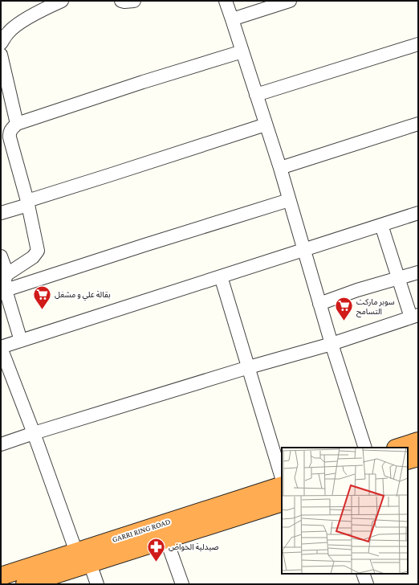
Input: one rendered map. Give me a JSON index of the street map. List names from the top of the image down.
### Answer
{
  "streets": {
    "highway": ["GARRI RING ROAD"]
  },
  "places": {
    "supermarket": ["بقالة علي و مشغل", "سوبر ماركت التسامح"],
    "pharmacy": ["صيدلية الخواض"]
  }
}
